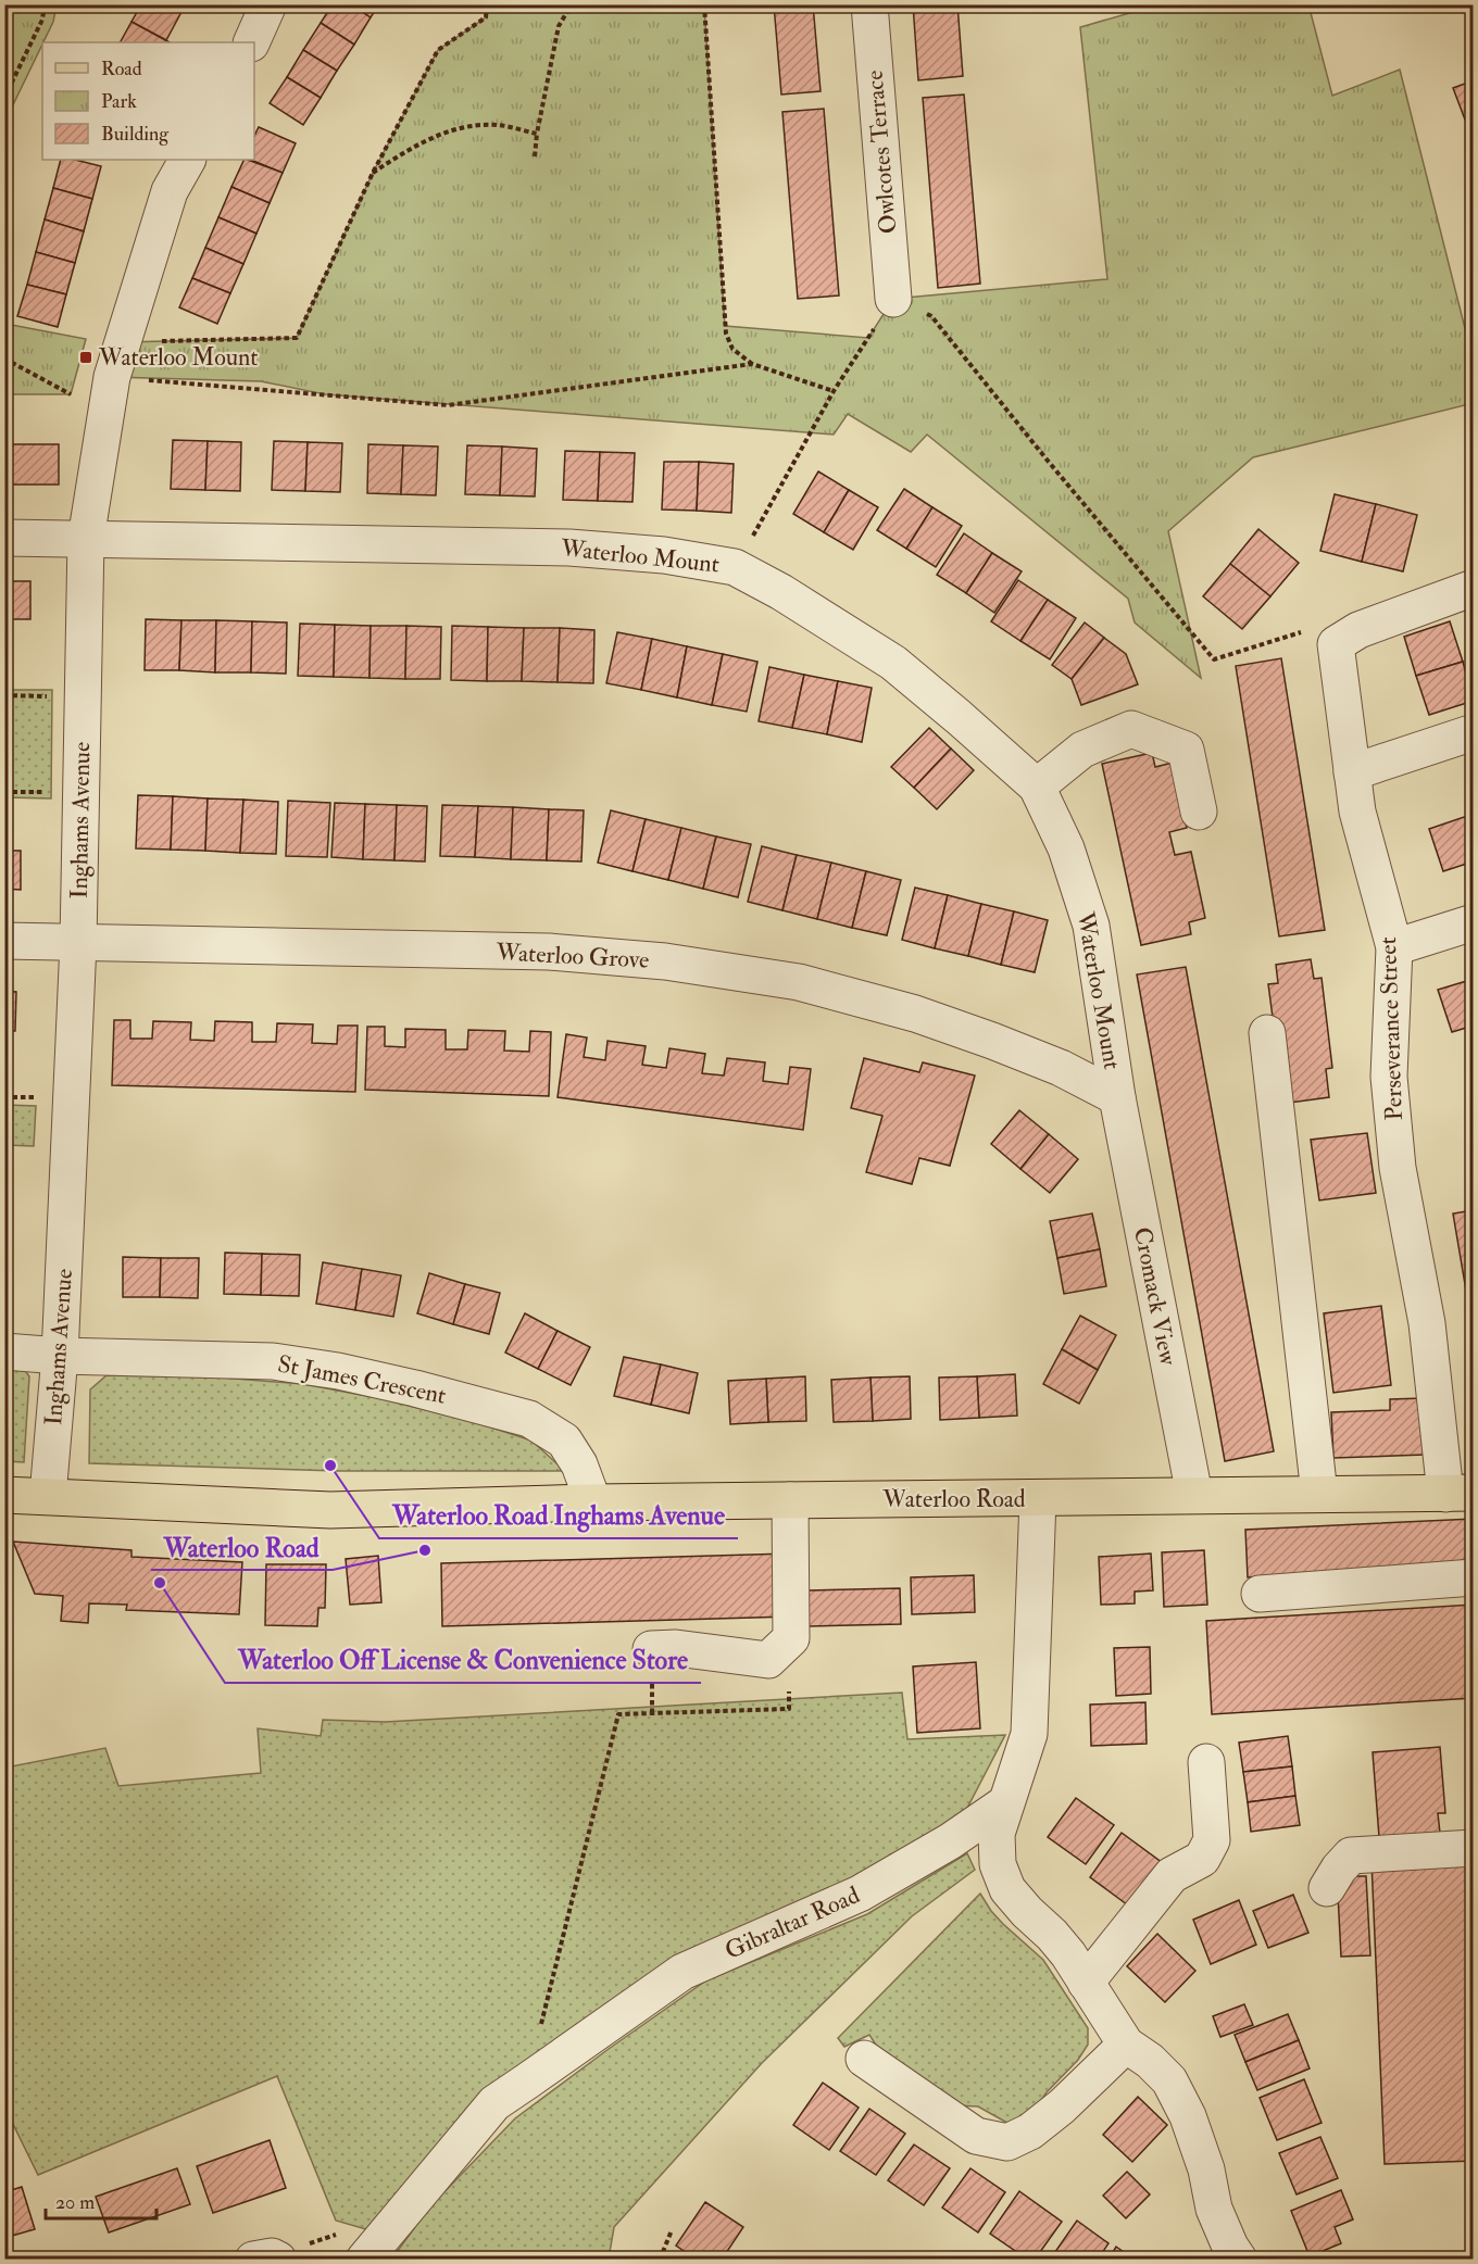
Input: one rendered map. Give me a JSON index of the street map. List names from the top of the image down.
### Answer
{
  "streets": {
    "main road": ["Waterloo Road"],
    "street": [
      "Owlcotes Terrace",
      "Waterloo Mount",
      "Inghams Avenue",
      "Waterloo Grove",
      "Perseverance Street",
      "Cromack View",
      "St James Crescent",
      "Gibraltar Road"
    ]
  },
  "crossings": [
    ["Waterloo Mount", "Inghams Avenue"],
    ["Waterloo Mount", "Waterloo Grove"],
    ["Waterloo Mount", "Cromack View"],
    ["Inghams Avenue", "Waterloo Grove"],
    ["Inghams Avenue", "St James Crescent"],
    ["Inghams Avenue", "Waterloo Road"],
    ["Waterloo Grove", "Cromack View"],
    ["Perseverance Street", "Waterloo Road"],
    ["Cromack View", "Waterloo Road"],
    ["St James Crescent", "Waterloo Road"]
  ],
  "places": {
    "transit": ["Waterloo Mount"],
    "other": ["Waterloo Road Inghams Avenue", "Waterloo Road", "Waterloo Off License & Convenience Store"]
  },
  "legend": ["Road", "Park", "Building"],
  "scale_bar": "20 m"
}
